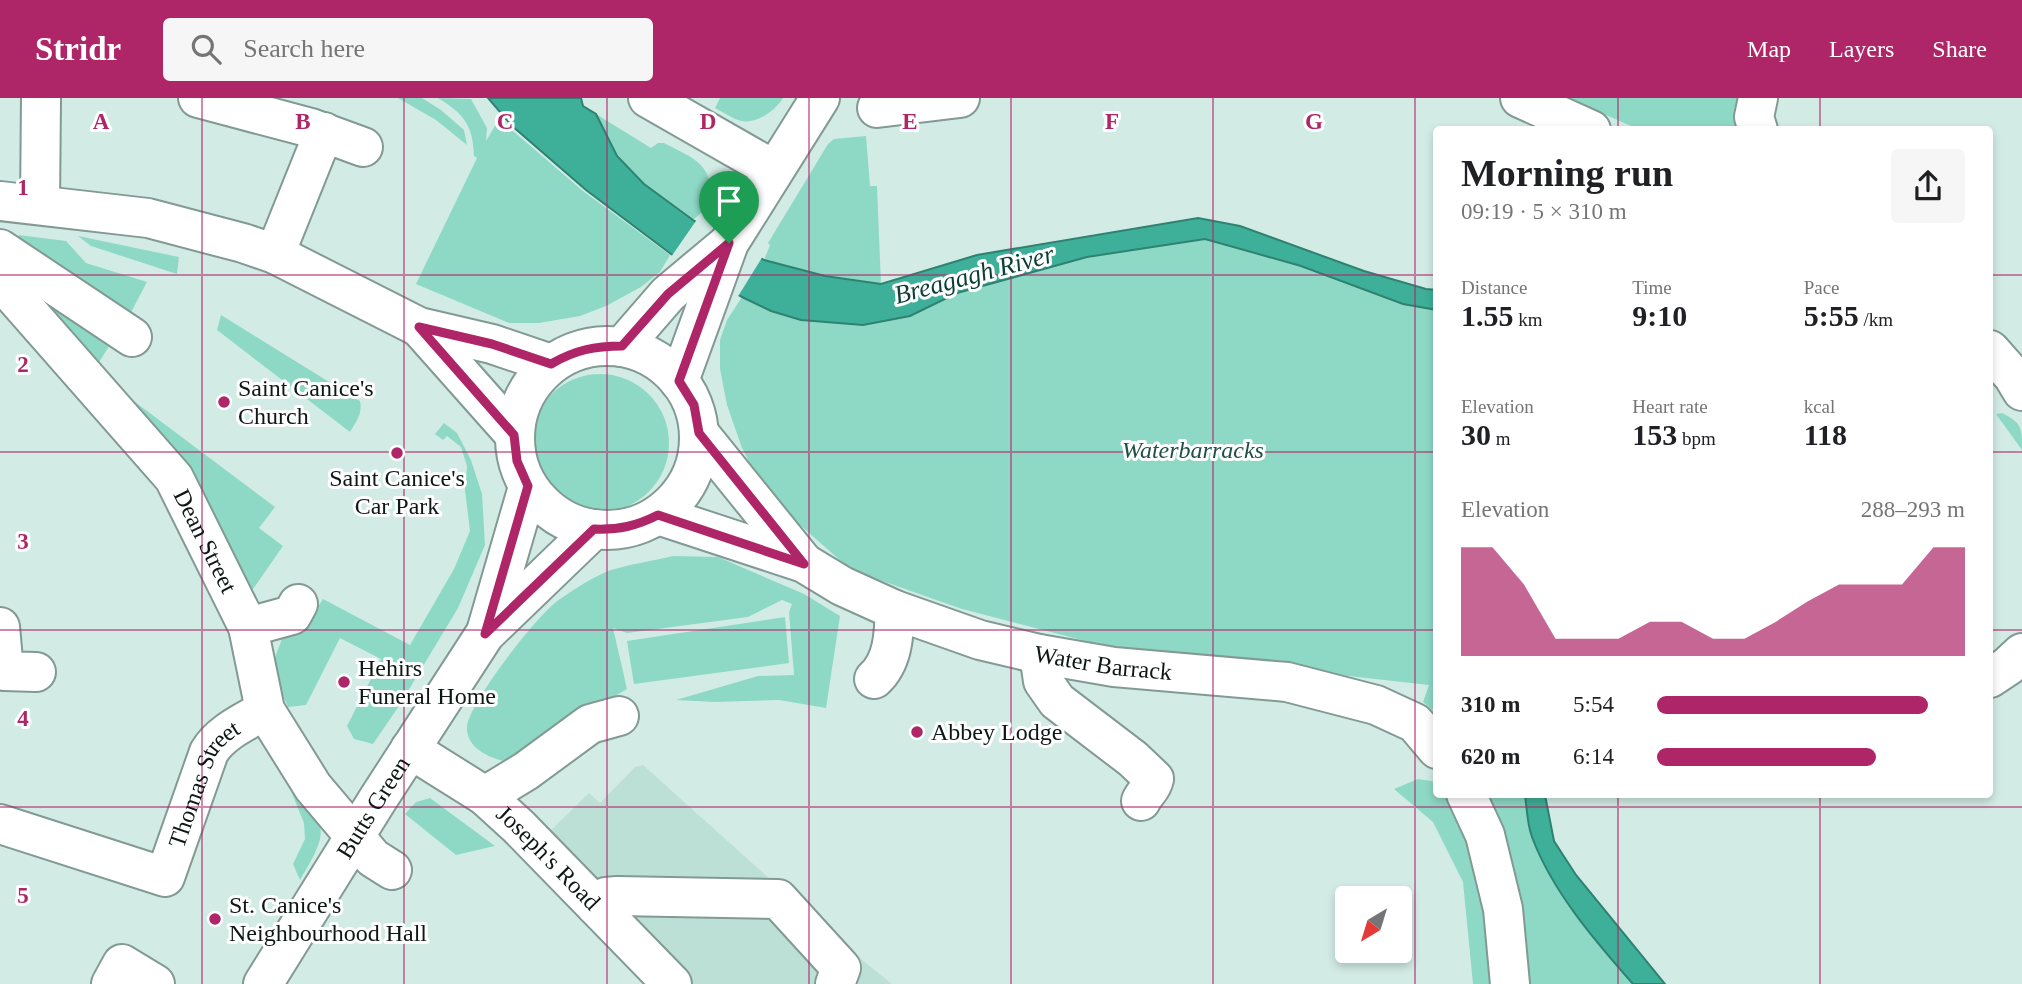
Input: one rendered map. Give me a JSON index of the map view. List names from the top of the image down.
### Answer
{
  "streets": {
    "street": [
      "Dean Street",
      "Water Barrack",
      "Thomas Street",
      "Butts Green",
      "Joseph's Road"
    ]
  },
  "crossings": [
    ["Dean Street", "Thomas Street"],
    ["Dean Street", "Butts Green"],
    ["Water Barrack", "Butts Green"],
    ["Butts Green", "Joseph's Road"]
  ],
  "water": ["Breagagh River"],
  "parks": ["Waterbarracks"],
  "places": [
    "Saint Canice's Church",
    "Saint Canice's Car Park",
    "Hehirs Funeral Home",
    "Abbey Lodge",
    "St. Canice's Neighbourhood Hall"
  ],
  "north": "bottom left",
  "page": {
    "header": "Stridr",
    "search": "Search here",
    "nav": ["Map", "Layers", "Share"],
    "heading": ["Morning run", "09:19 · 5 × 310 m"],
    "stats": [
      ["Distance", "1.55 km"],
      ["Time", "9:10"],
      ["Pace", "5:55 /km"],
      ["Elevation", "30 m"],
      ["Heart rate", "153 bpm"],
      ["kcal", "118"]
    ],
    "chart": ["Elevation", "288–293 m"],
    "list": [
      {
        "name": "310 m",
        "note": "5:54"
      },
      {
        "name": "620 m",
        "note": "6:14"
      }
    ]
  },
  "grid": {
    "columns": [
      "A",
      "B",
      "C",
      "D",
      "E",
      "F",
      "G"
    ],
    "rows": [
      "1",
      "2",
      "3",
      "4",
      "5"
    ]
  }
}
